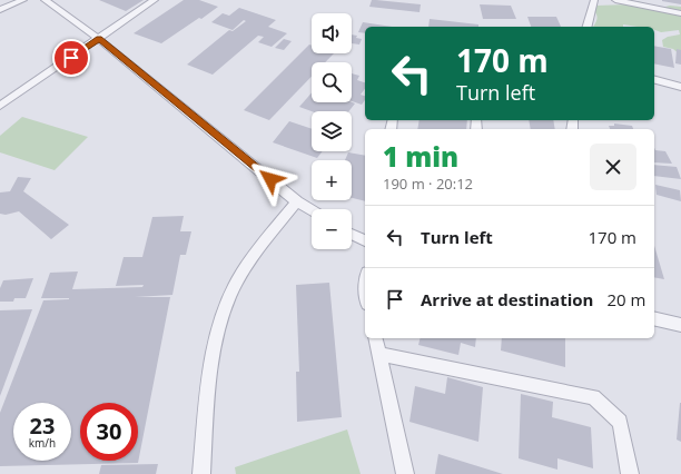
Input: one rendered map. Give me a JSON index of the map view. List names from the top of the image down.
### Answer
{
  "page": {
    "map_buttons": ["+", "−"],
    "turn": ["170 m", "Turn left"],
    "heading": ["1 min", "190 m · 20:12"],
    "list": [
      {
        "name": "Turn left",
        "value": "170 m"
      },
      {
        "name": "Arrive at destination",
        "value": "20 m"
      }
    ],
    "speed": "23 km/h",
    "limit": "30"
  }
}
